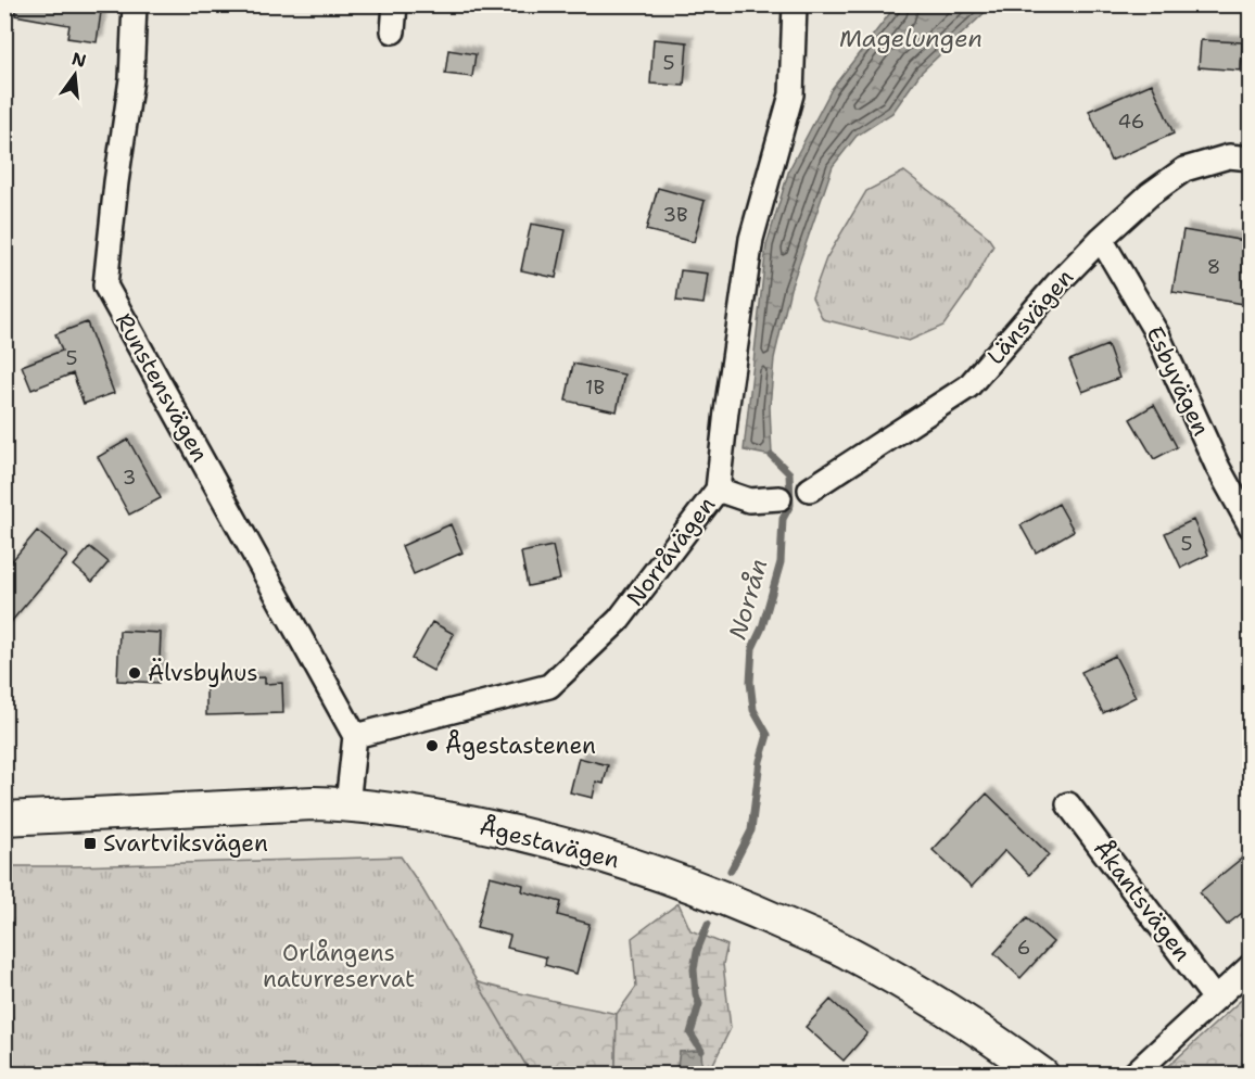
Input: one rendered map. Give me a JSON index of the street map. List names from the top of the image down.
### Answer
{
  "streets": {
    "main road": ["Ågestavägen"],
    "street": [
      "Länsvägen",
      "Esbyvägen",
      "Runstensvägen",
      "Norråvägen",
      "Åkantsvägen"
    ]
  },
  "crossings": [
    ["Länsvägen", "Esbyvägen"],
    ["Runstensvägen", "Norråvägen"]
  ],
  "water": ["Magelungen", "Norrån"],
  "parks": ["Orlångens naturreservat"],
  "places": {
    "other": ["Älvsbyhus", "Ågestastenen"],
    "transit": ["Svartviksvägen"]
  },
  "house_numbers": [
    "5",
    "46",
    "3B",
    "8",
    "5",
    "1B",
    "3",
    "5",
    "6"
  ],
  "north": "top"
}
